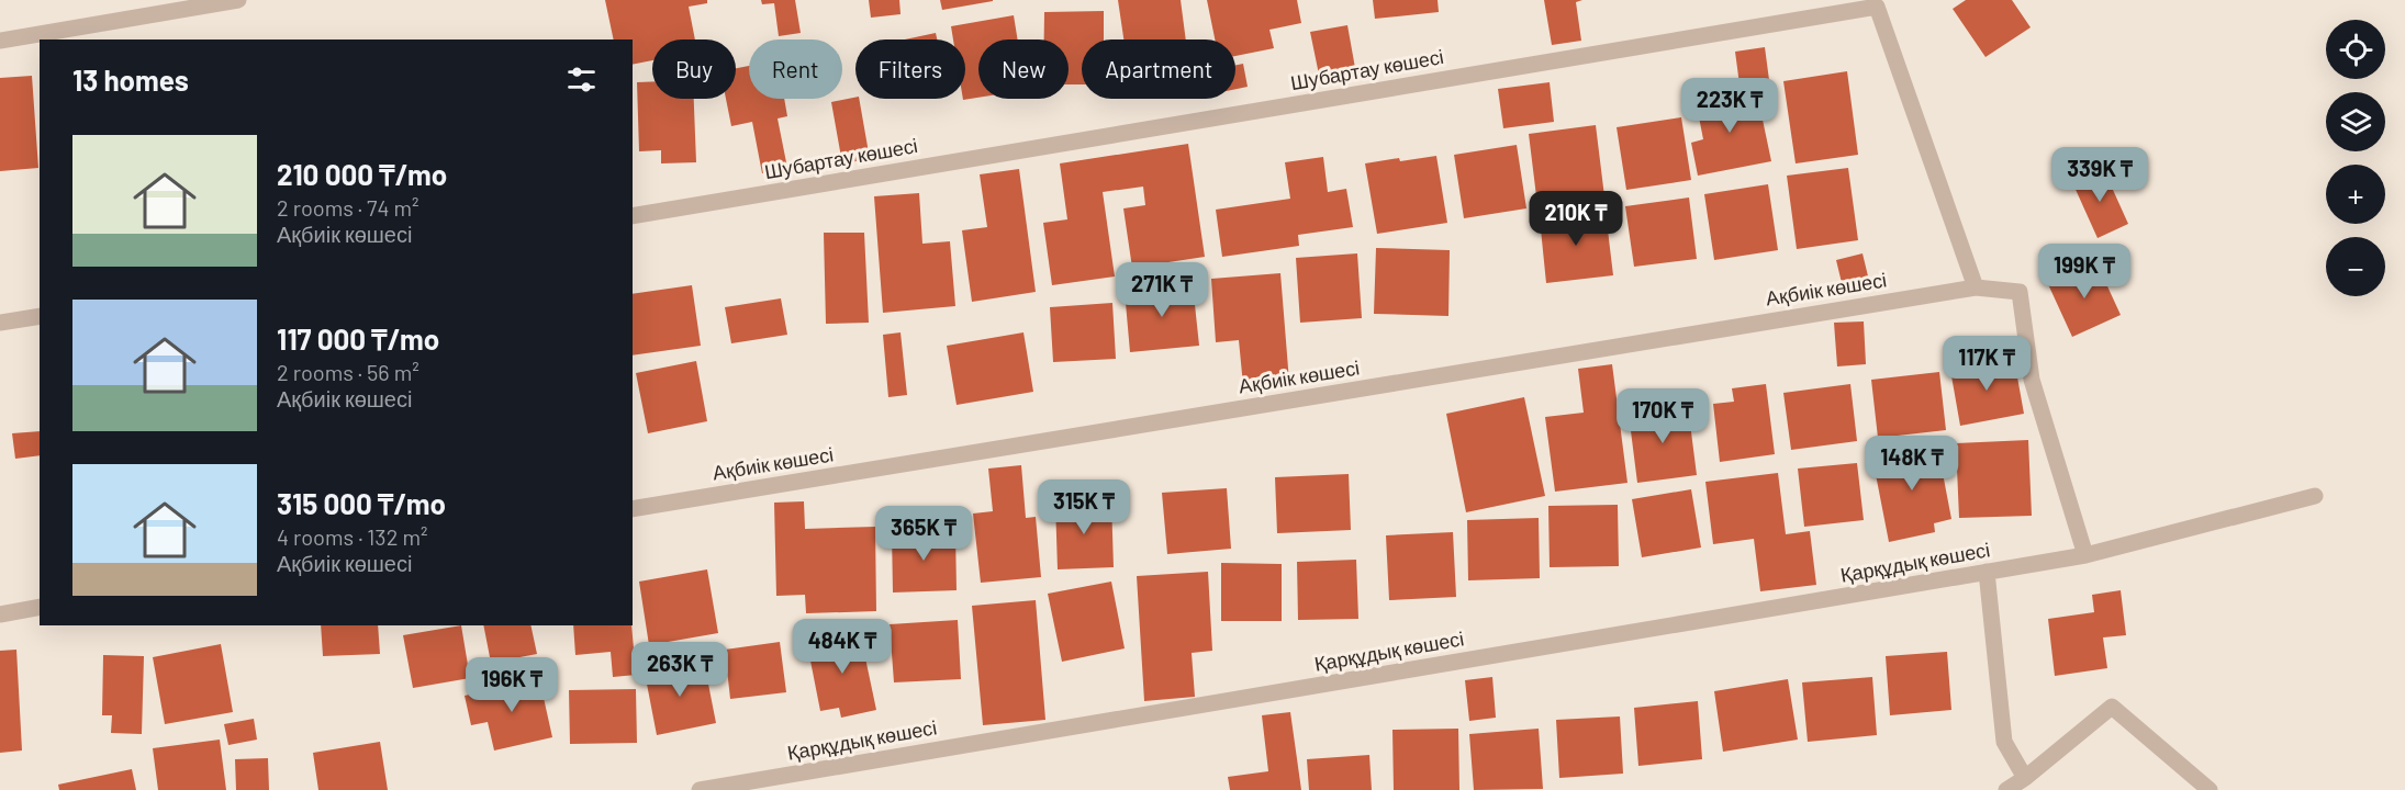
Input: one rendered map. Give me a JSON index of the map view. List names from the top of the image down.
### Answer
{
  "streets": {
    "street": ["Шубартау көшесі", "Ақбиік көшесі", "Қарқұдық көшесі"]
  },
  "crossings": [
    ["Шубартау көшесі", "Ақбиік көшесі"],
    ["Ақбиік көшесі", "Қарқұдық көшесі"]
  ],
  "page": {
    "map_buttons": ["+", "−"],
    "chip": [
      "Buy",
      "Rent",
      "Filters",
      "New",
      "Apartment"
    ],
    "heading": "13 homes",
    "price": [
      "223K ₸",
      "339K ₸",
      "210K ₸",
      "199K ₸",
      "271K ₸",
      "117K ₸",
      "170K ₸",
      "148K ₸",
      "315K ₸",
      "365K ₸",
      "484K ₸",
      "263K ₸",
      "196K ₸"
    ],
    "list": [
      {
        "name": "210 000 ₸/mo",
        "note": "2 rooms · 74 m² · Ақбиік көшесі"
      },
      {
        "name": "117 000 ₸/mo",
        "note": "2 rooms · 56 m² · Ақбиік көшесі"
      },
      {
        "name": "315 000 ₸/mo",
        "note": "4 rooms · 132 m² · Ақбиік көшесі"
      }
    ]
  }
}
